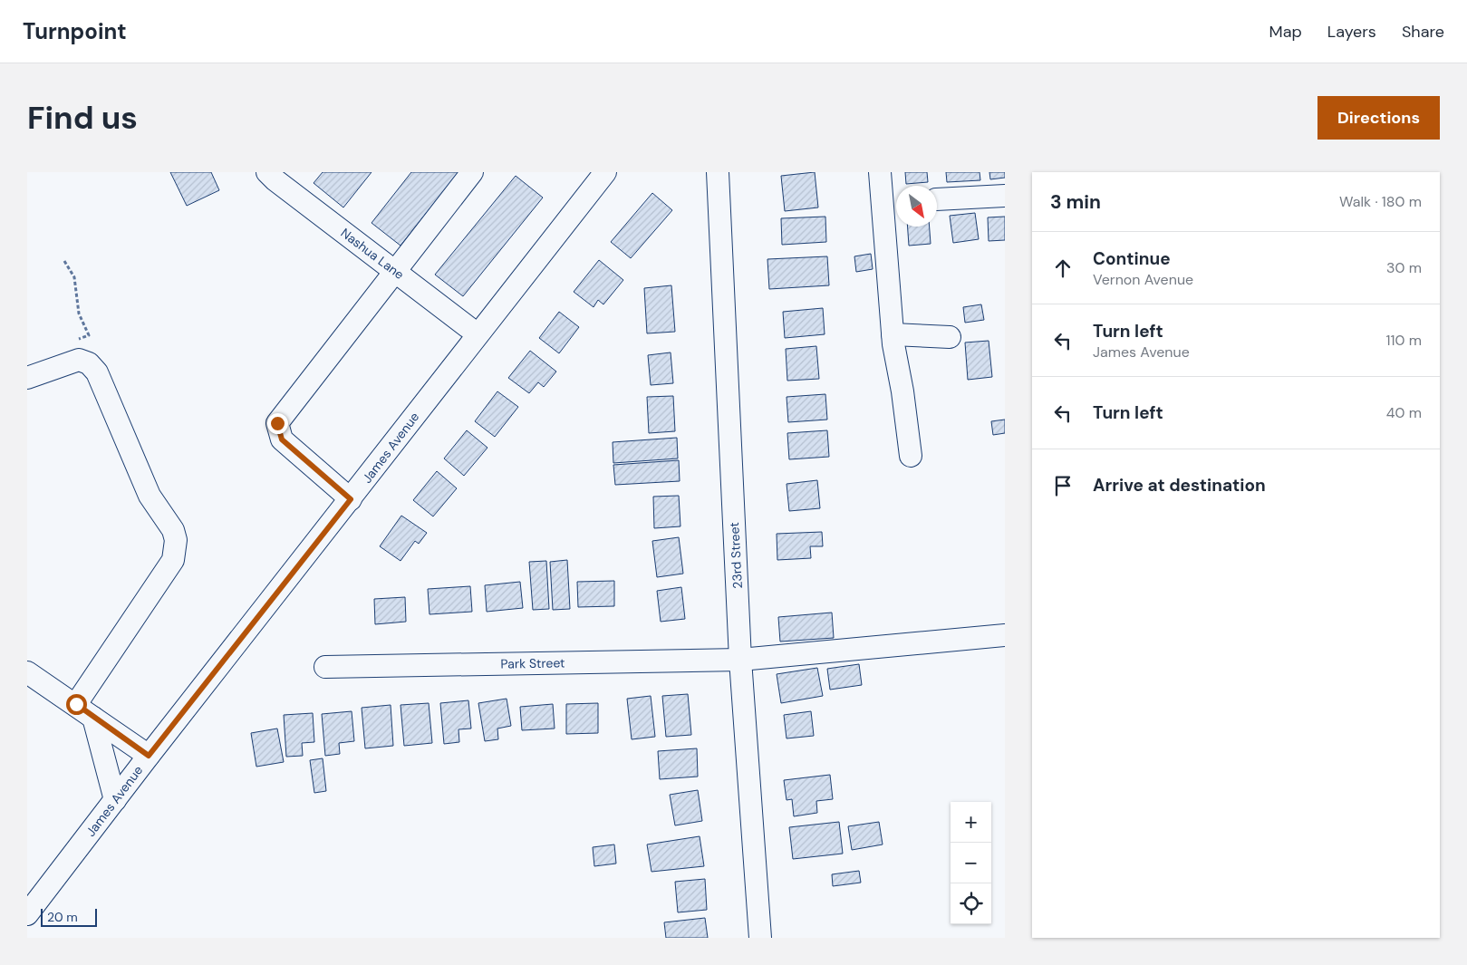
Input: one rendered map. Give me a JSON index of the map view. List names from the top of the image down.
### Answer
{
  "streets": {
    "street": [
      "Nashua Lane",
      "James Avenue",
      "23rd Street",
      "Park Street"
    ]
  },
  "crossings": [
    ["Nashua Lane", "James Avenue"],
    ["23rd Street", "Park Street"]
  ],
  "scale_bar": "20 m",
  "north": "bottom right",
  "page": {
    "header": "Turnpoint",
    "nav": ["Map", "Layers", "Share"],
    "buttons": "Directions",
    "title": "Find us",
    "heading": ["3 min", "Walk · 180 m"],
    "list": [
      ["Continue", "Vernon Avenue", "30 m"],
      ["Turn left", "James Avenue", "110 m"],
      ["Turn left", "40 m"],
      "Arrive at destination"
    ],
    "map_buttons": ["+", "−"],
    "scale": "20 m"
  }
}
